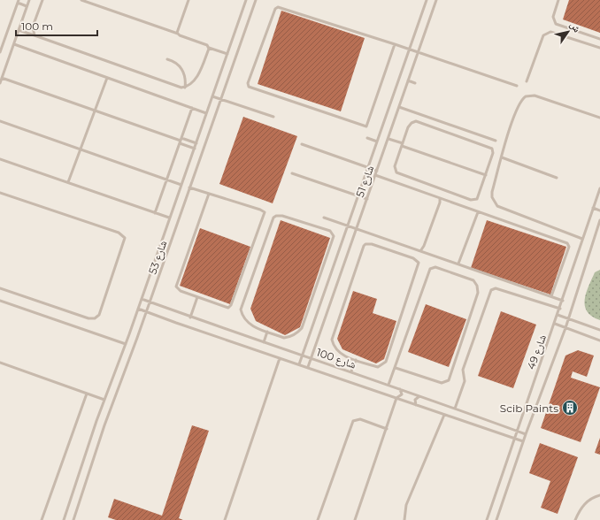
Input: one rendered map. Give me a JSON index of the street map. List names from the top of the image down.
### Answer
{
  "streets": {
    "lane": [
      "شارع 51",
      "شارع 53",
      "شارع 49",
      "شارع 100"
    ]
  },
  "crossings": [
    ["شارع 51", "شارع 100"],
    ["شارع 53", "شارع 100"],
    ["شارع 49", "شارع 100"]
  ],
  "places": {
    "building": ["Scib Paints"]
  },
  "scale_bar": "100 m",
  "north": "top right"
}
